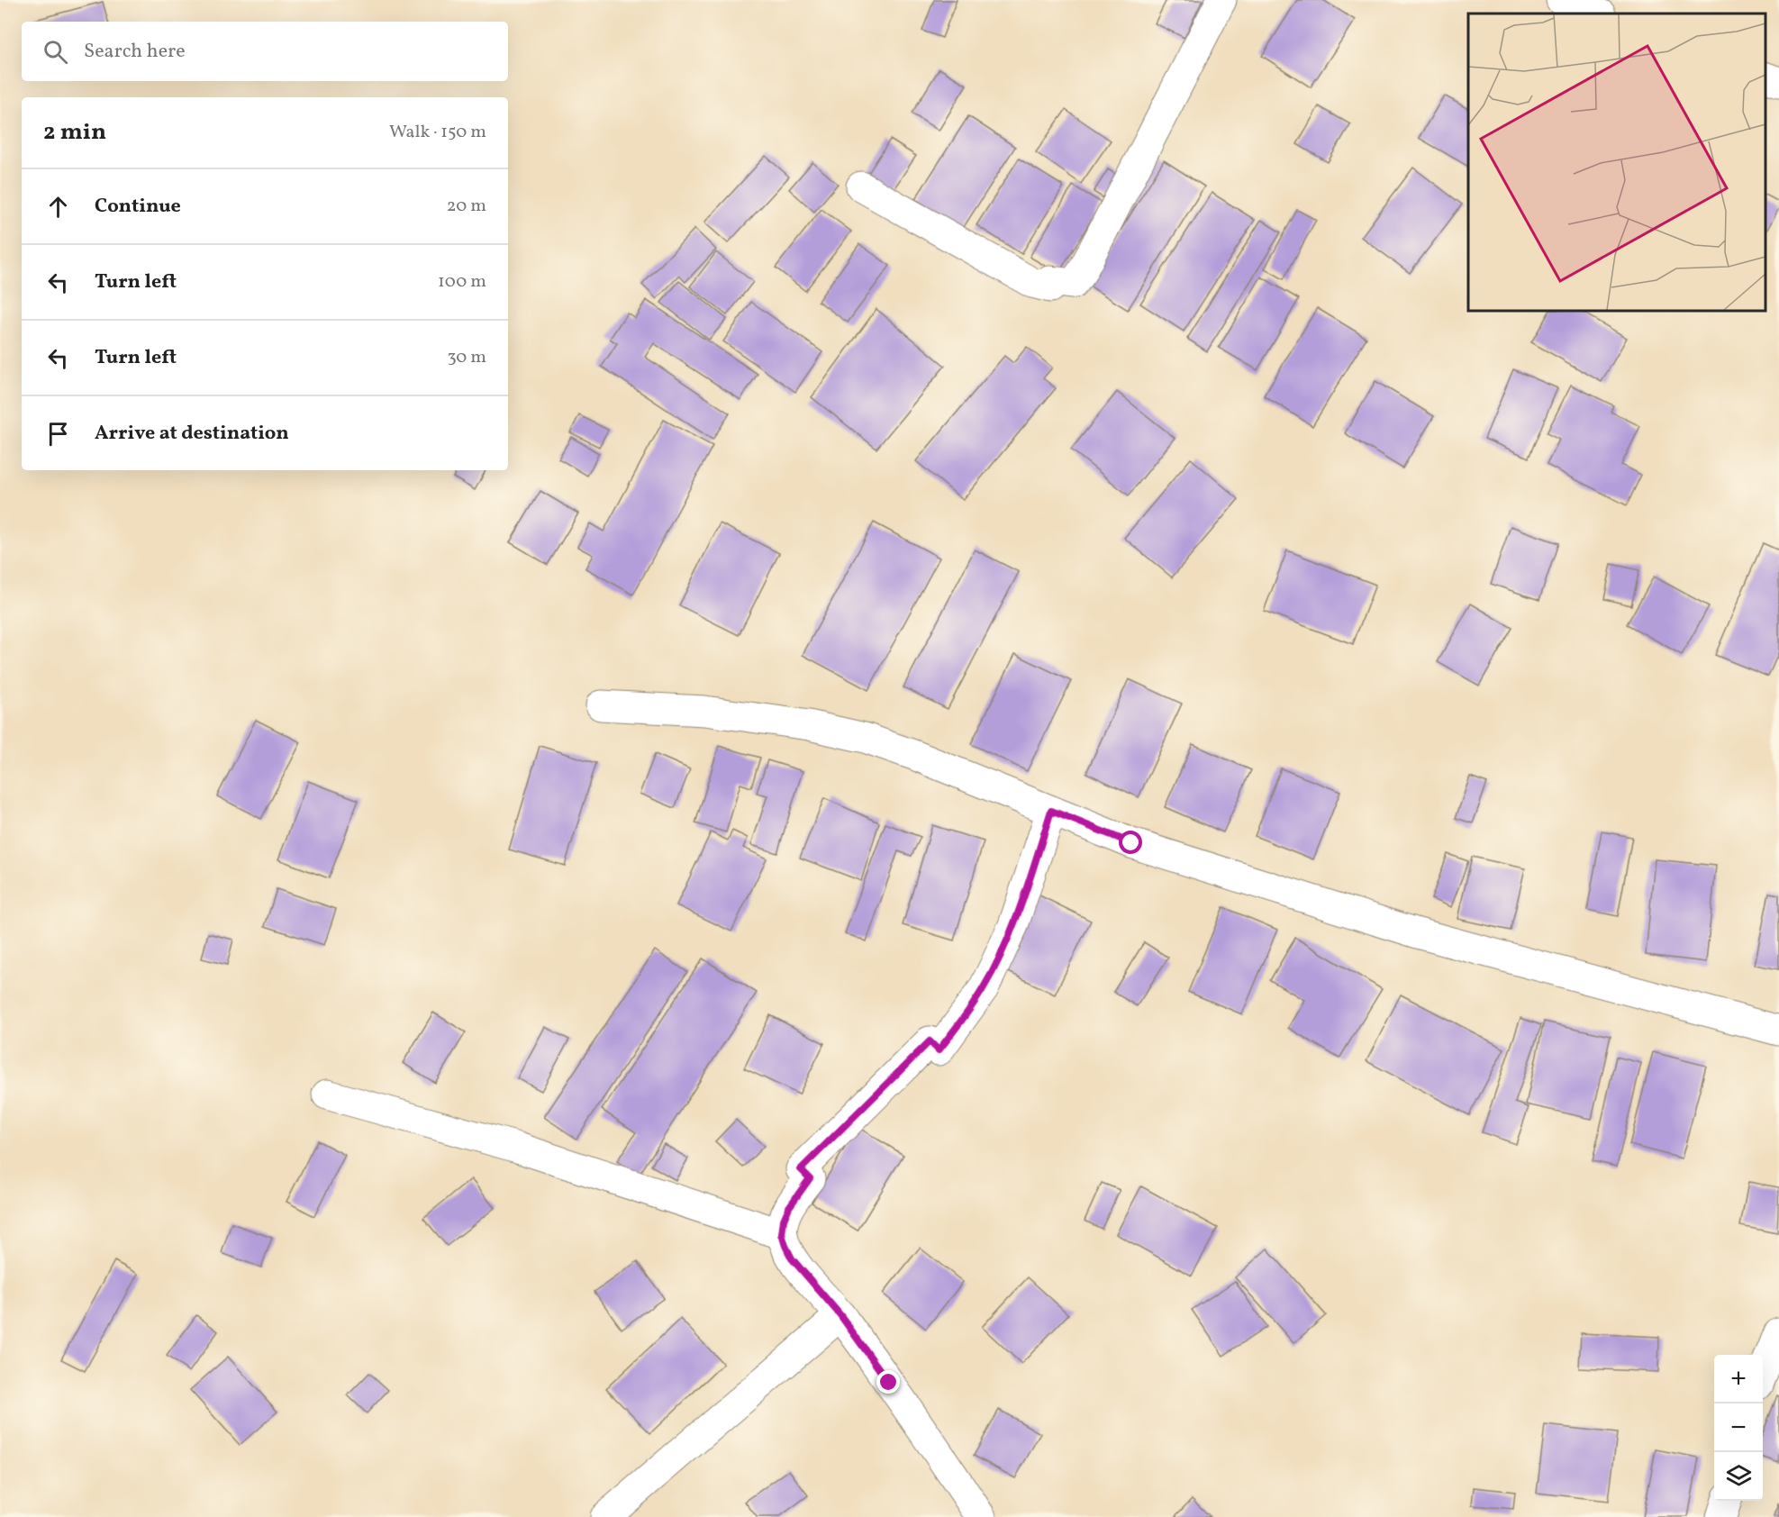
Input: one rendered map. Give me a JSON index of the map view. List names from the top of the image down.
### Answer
{
  "page": {
    "search": "Search here",
    "heading": ["2 min", "Walk · 150 m"],
    "list": [
      ["Continue", "20 m"],
      ["Turn left", "100 m"],
      ["Turn left", "30 m"],
      "Arrive at destination"
    ],
    "map_buttons": ["+", "−"]
  }
}
